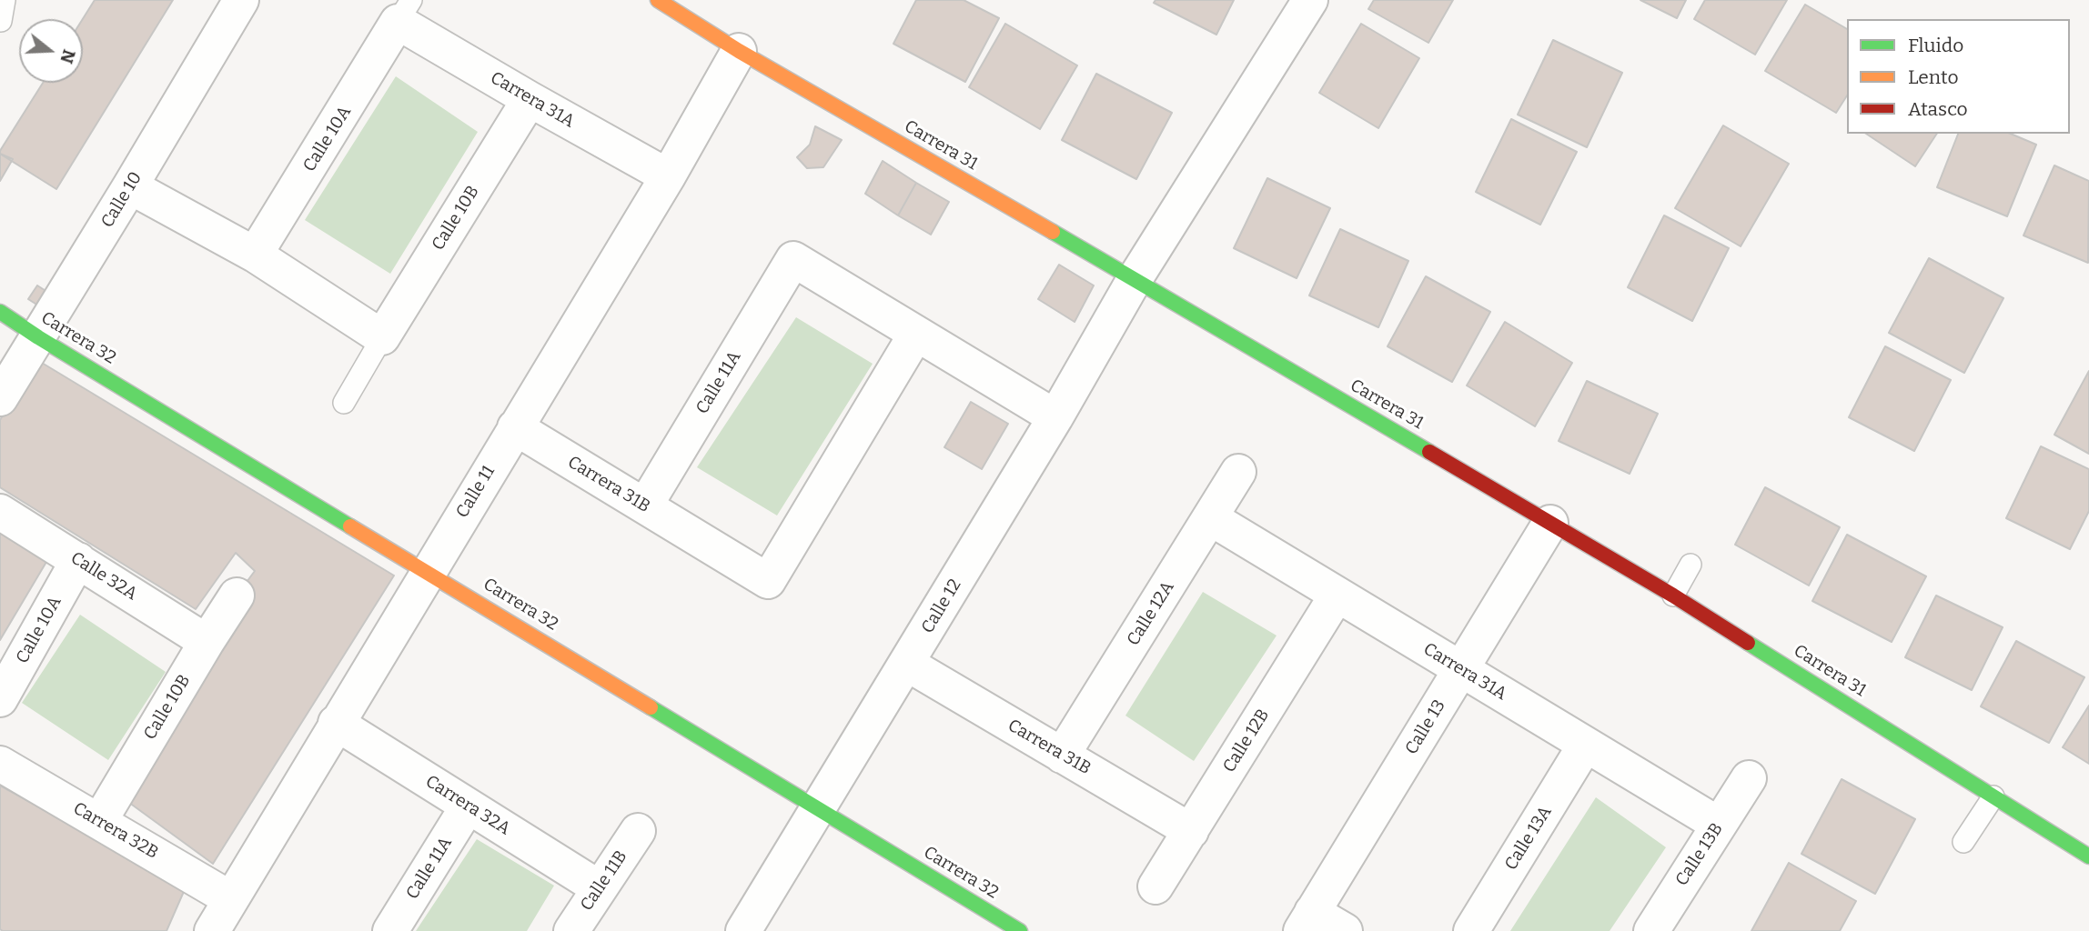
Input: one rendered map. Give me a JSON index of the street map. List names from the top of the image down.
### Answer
{
  "streets": {
    "street": [
      "Carrera 31A",
      "Calle 10A",
      "Carrera 31",
      "Calle 10",
      "Calle 10B",
      "Carrera 32",
      "Calle 11A",
      "Carrera 31B",
      "Calle 11",
      "Calle 32A",
      "Calle 12",
      "Calle 12A",
      "Calle 13",
      "Calle 12B",
      "Carrera 32A",
      "Carrera 32B",
      "Calle 13A",
      "Calle 13B",
      "Calle 11B"
    ]
  },
  "crossings": [
    ["Carrera 31A", "Calle 10A"],
    ["Carrera 31A", "Calle 10B"],
    ["Carrera 31A", "Calle 11"],
    ["Carrera 31A", "Calle 12A"],
    ["Carrera 31A", "Calle 13"],
    ["Carrera 31A", "Calle 12B"],
    ["Carrera 31A", "Calle 13A"],
    ["Carrera 31A", "Calle 13B"],
    ["Calle 10A", "Calle 32A"],
    ["Carrera 31", "Calle 11"],
    ["Carrera 31", "Calle 12"],
    ["Carrera 31", "Calle 13"],
    ["Calle 10", "Carrera 32"],
    ["Calle 10B", "Calle 32A"],
    ["Calle 10B", "Carrera 32B"],
    ["Carrera 32", "Calle 11"],
    ["Carrera 32", "Calle 12"],
    ["Calle 11A", "Carrera 31B"],
    ["Calle 11A", "Carrera 32A"],
    ["Carrera 31B", "Calle 11"],
    ["Carrera 31B", "Calle 12"],
    ["Carrera 31B", "Calle 12A"],
    ["Carrera 31B", "Calle 12B"],
    ["Calle 11", "Carrera 32A"],
    ["Calle 11", "Carrera 32B"],
    ["Carrera 32A", "Calle 11B"]
  ],
  "legend": ["Fluido", "Lento", "Atasco"],
  "north": "right"
}
